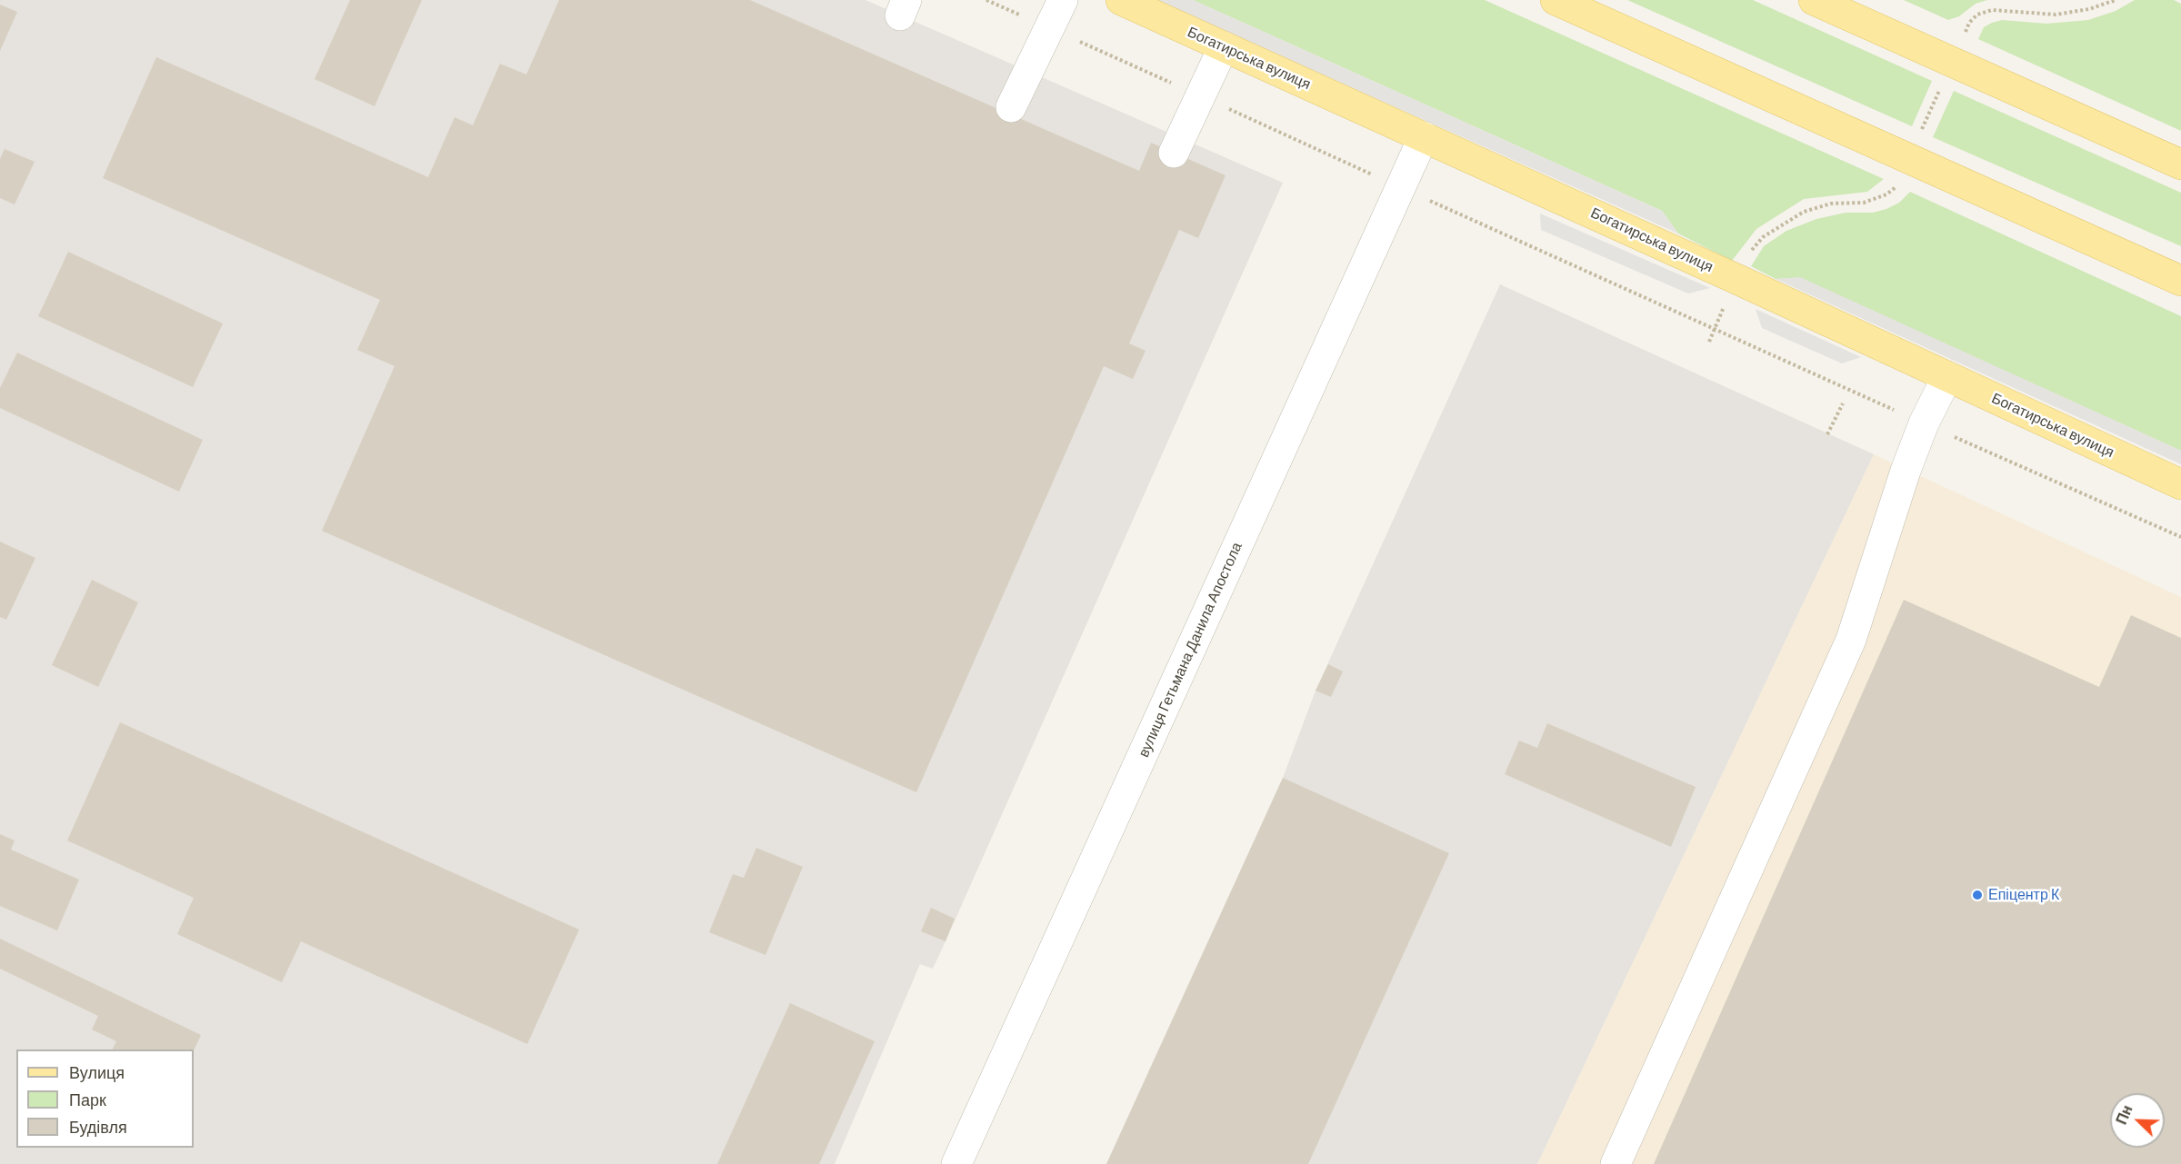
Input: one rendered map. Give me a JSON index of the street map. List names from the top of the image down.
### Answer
{
  "streets": {
    "main road": ["Богатирська вулиця"],
    "street": ["вулиця Гетьмана Данила Апостола"]
  },
  "crossings": [
    ["Богатирська вулиця", "вулиця Гетьмана Данила Апостола"]
  ],
  "places": ["Епіцентр К"],
  "legend": ["Вулиця", "Парк", "Будівля"],
  "north": "top left"
}
